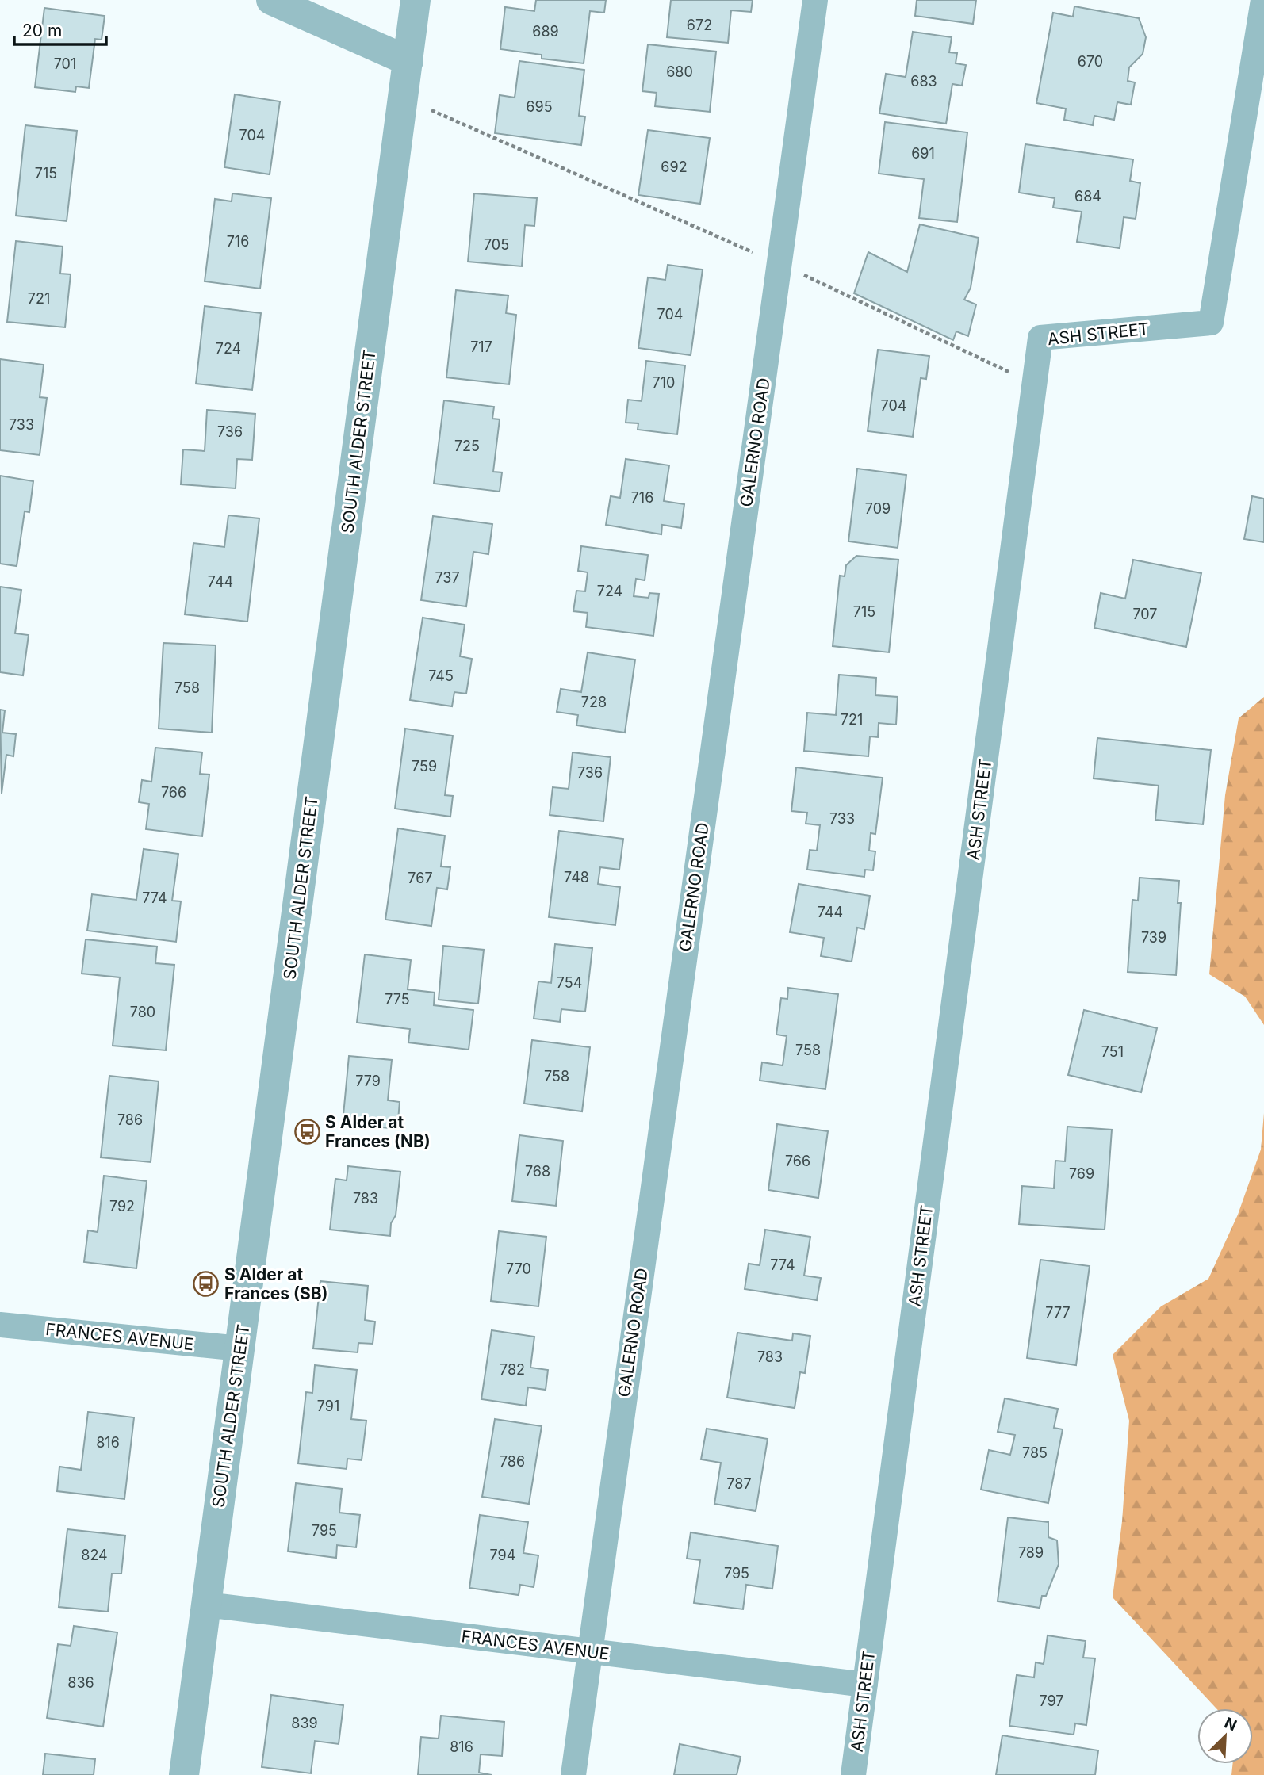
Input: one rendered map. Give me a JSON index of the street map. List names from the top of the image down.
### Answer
{
  "streets": {
    "street": [
      "ASH STREET",
      "SOUTH ALDER STREET",
      "GALERNO ROAD",
      "FRANCES AVENUE"
    ]
  },
  "crossings": [
    ["ASH STREET", "FRANCES AVENUE"],
    ["SOUTH ALDER STREET", "FRANCES AVENUE"],
    ["GALERNO ROAD", "FRANCES AVENUE"]
  ],
  "places": {
    "bus stop": ["S Alder at Frances (NB)", "S Alder at Frances (SB)"]
  },
  "house_numbers": [
    "672",
    "689",
    "670",
    "701",
    "680",
    "683",
    "695",
    "704",
    "691",
    "692",
    "715",
    "684",
    "716",
    "705",
    "721",
    "704",
    "717",
    "724",
    "710",
    "704",
    "733",
    "736",
    "725",
    "716",
    "709",
    "737",
    "744",
    "724",
    "715",
    "707",
    "745",
    "758",
    "728",
    "721",
    "759",
    "736",
    "766",
    "733",
    "748",
    "767",
    "774",
    "744",
    "739",
    "754",
    "775",
    "780",
    "758",
    "751",
    "758",
    "779",
    "786",
    "766",
    "768",
    "769",
    "783",
    "792",
    "774",
    "770",
    "777",
    "783",
    "782",
    "791",
    "816",
    "785",
    "786",
    "787",
    "795",
    "789",
    "824",
    "794",
    "795",
    "836",
    "797",
    "839",
    "816"
  ],
  "scale_bar": "20 m",
  "north": "top right"
}
